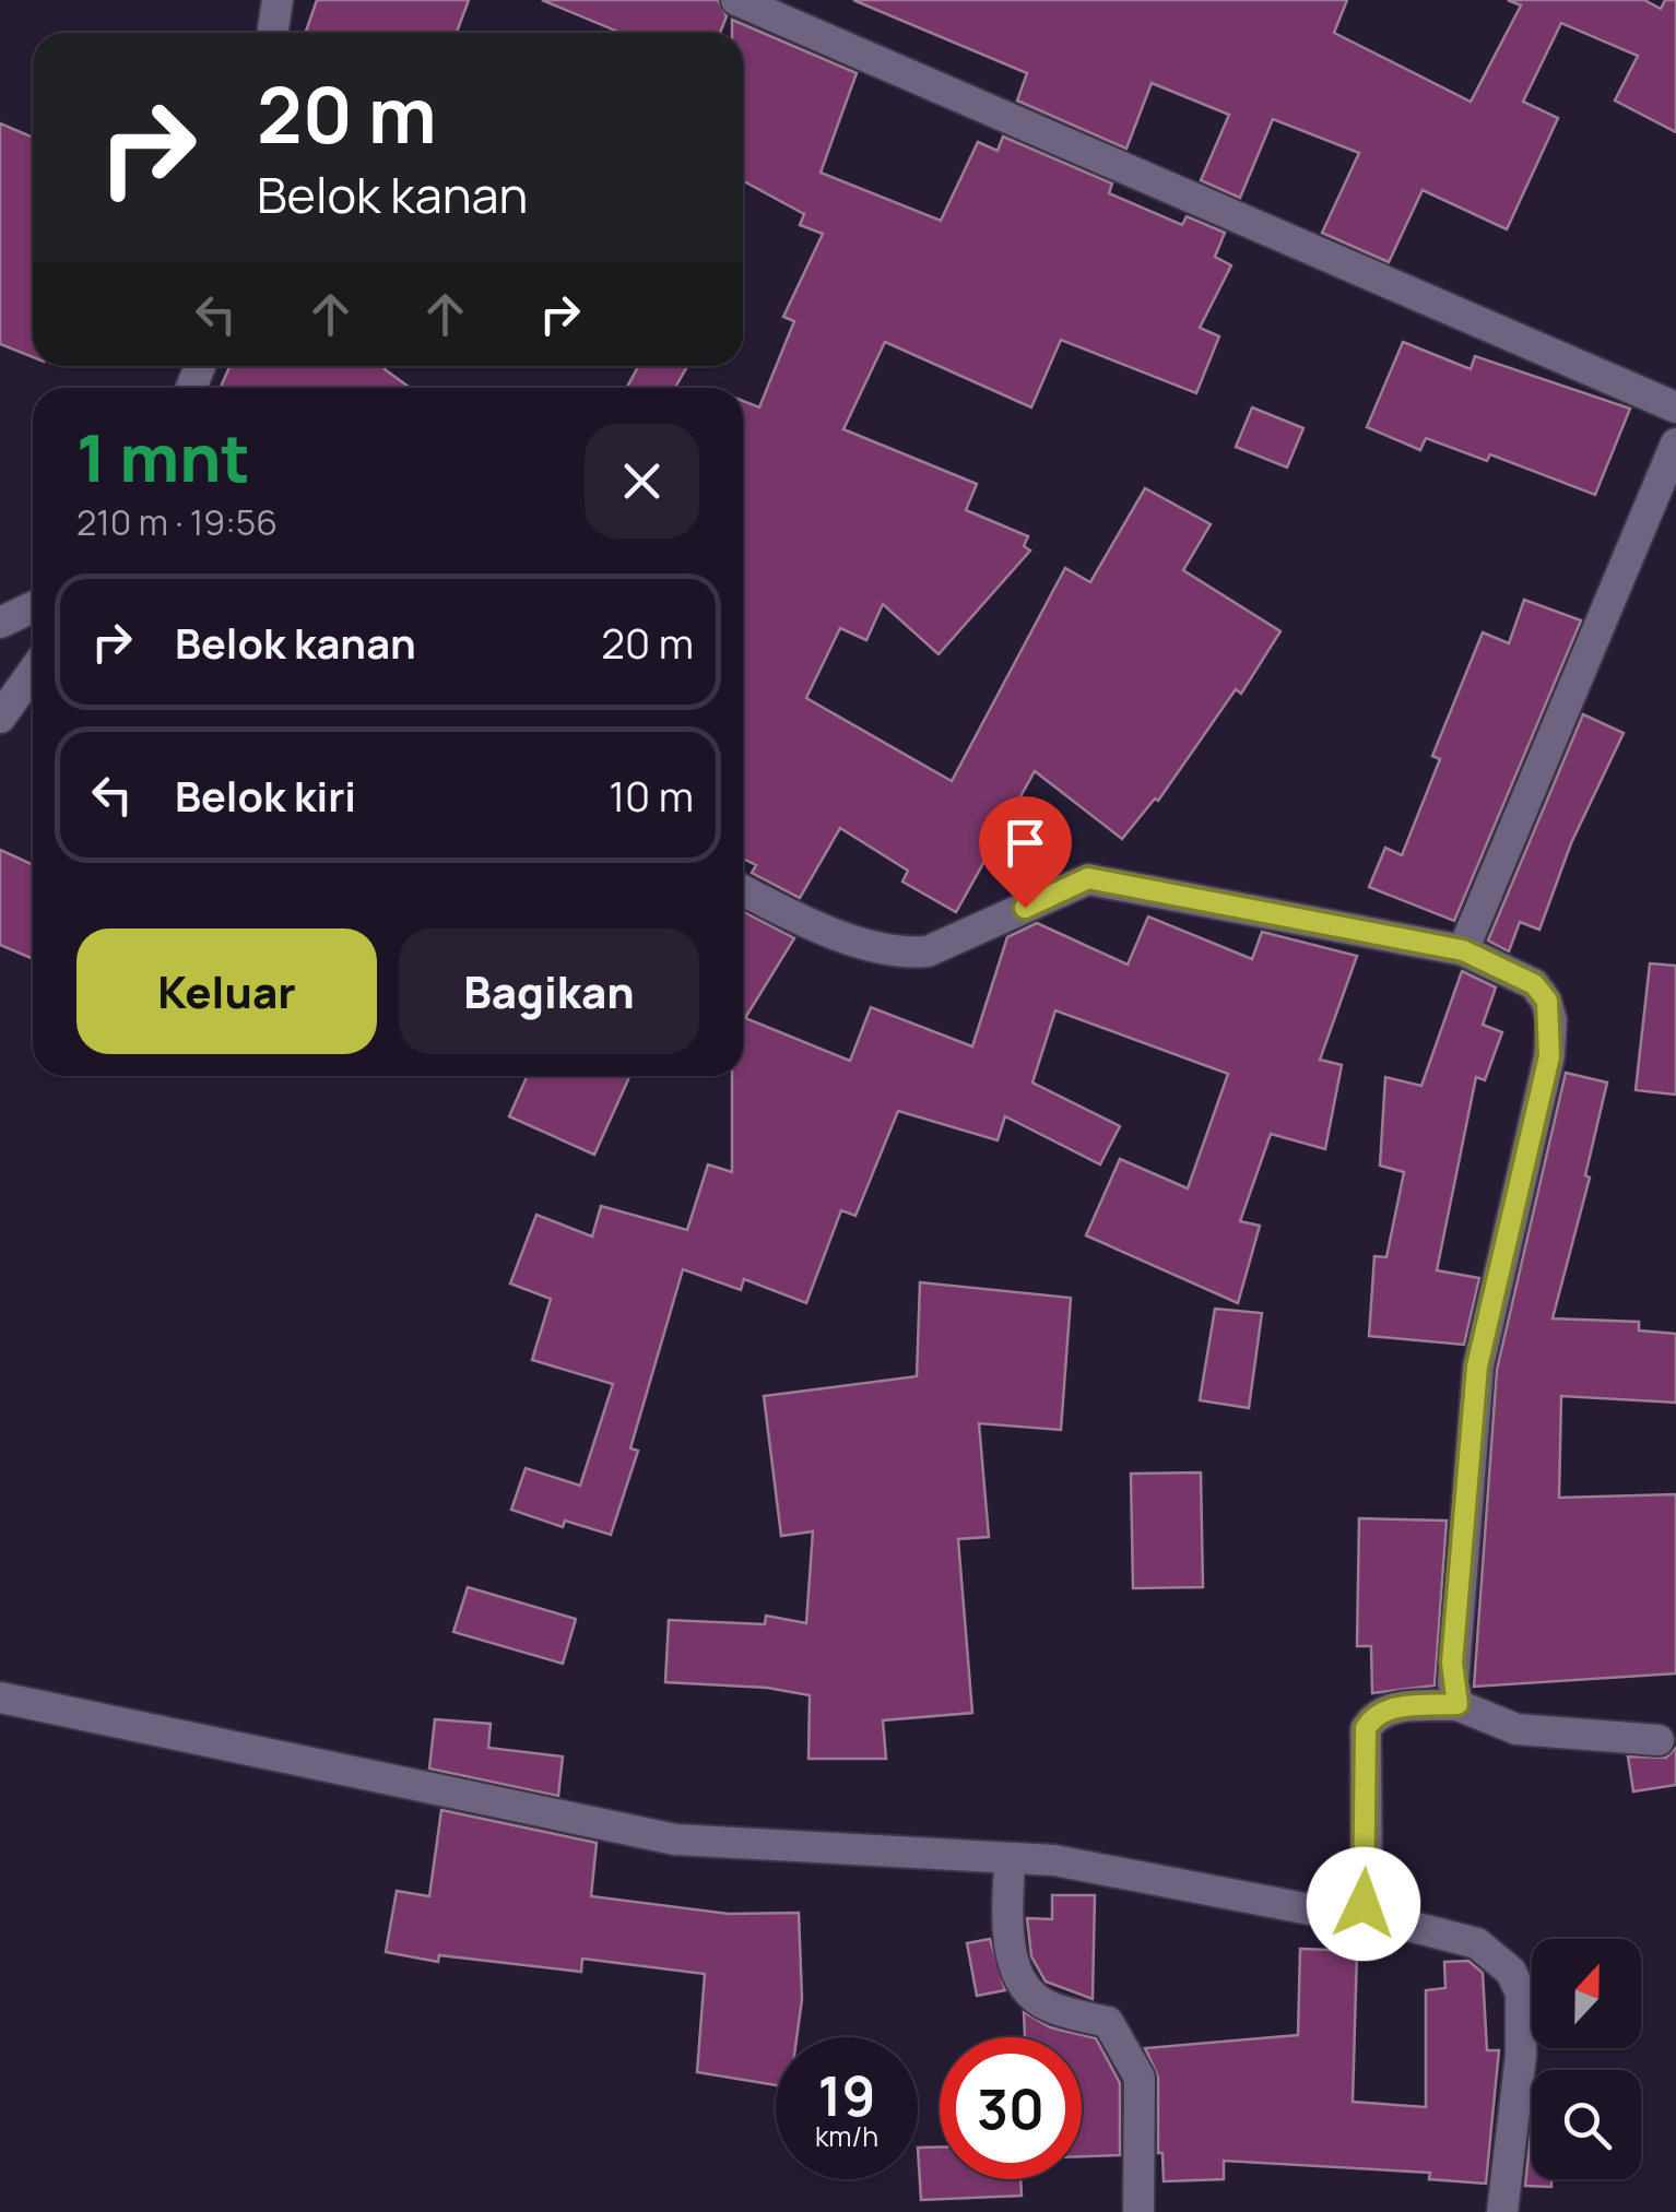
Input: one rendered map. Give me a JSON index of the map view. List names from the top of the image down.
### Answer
{
  "north": "top",
  "page": {
    "turn": ["20 m", "Belok kanan"],
    "heading": ["1 mnt", "210 m · 19:56"],
    "list": [
      {
        "name": "Belok kanan",
        "value": "20 m"
      },
      {
        "name": "Belok kiri",
        "value": "10 m"
      }
    ],
    "buttons": ["Keluar", "Bagikan"],
    "speed": "19 km/h",
    "limit": "30"
  }
}
